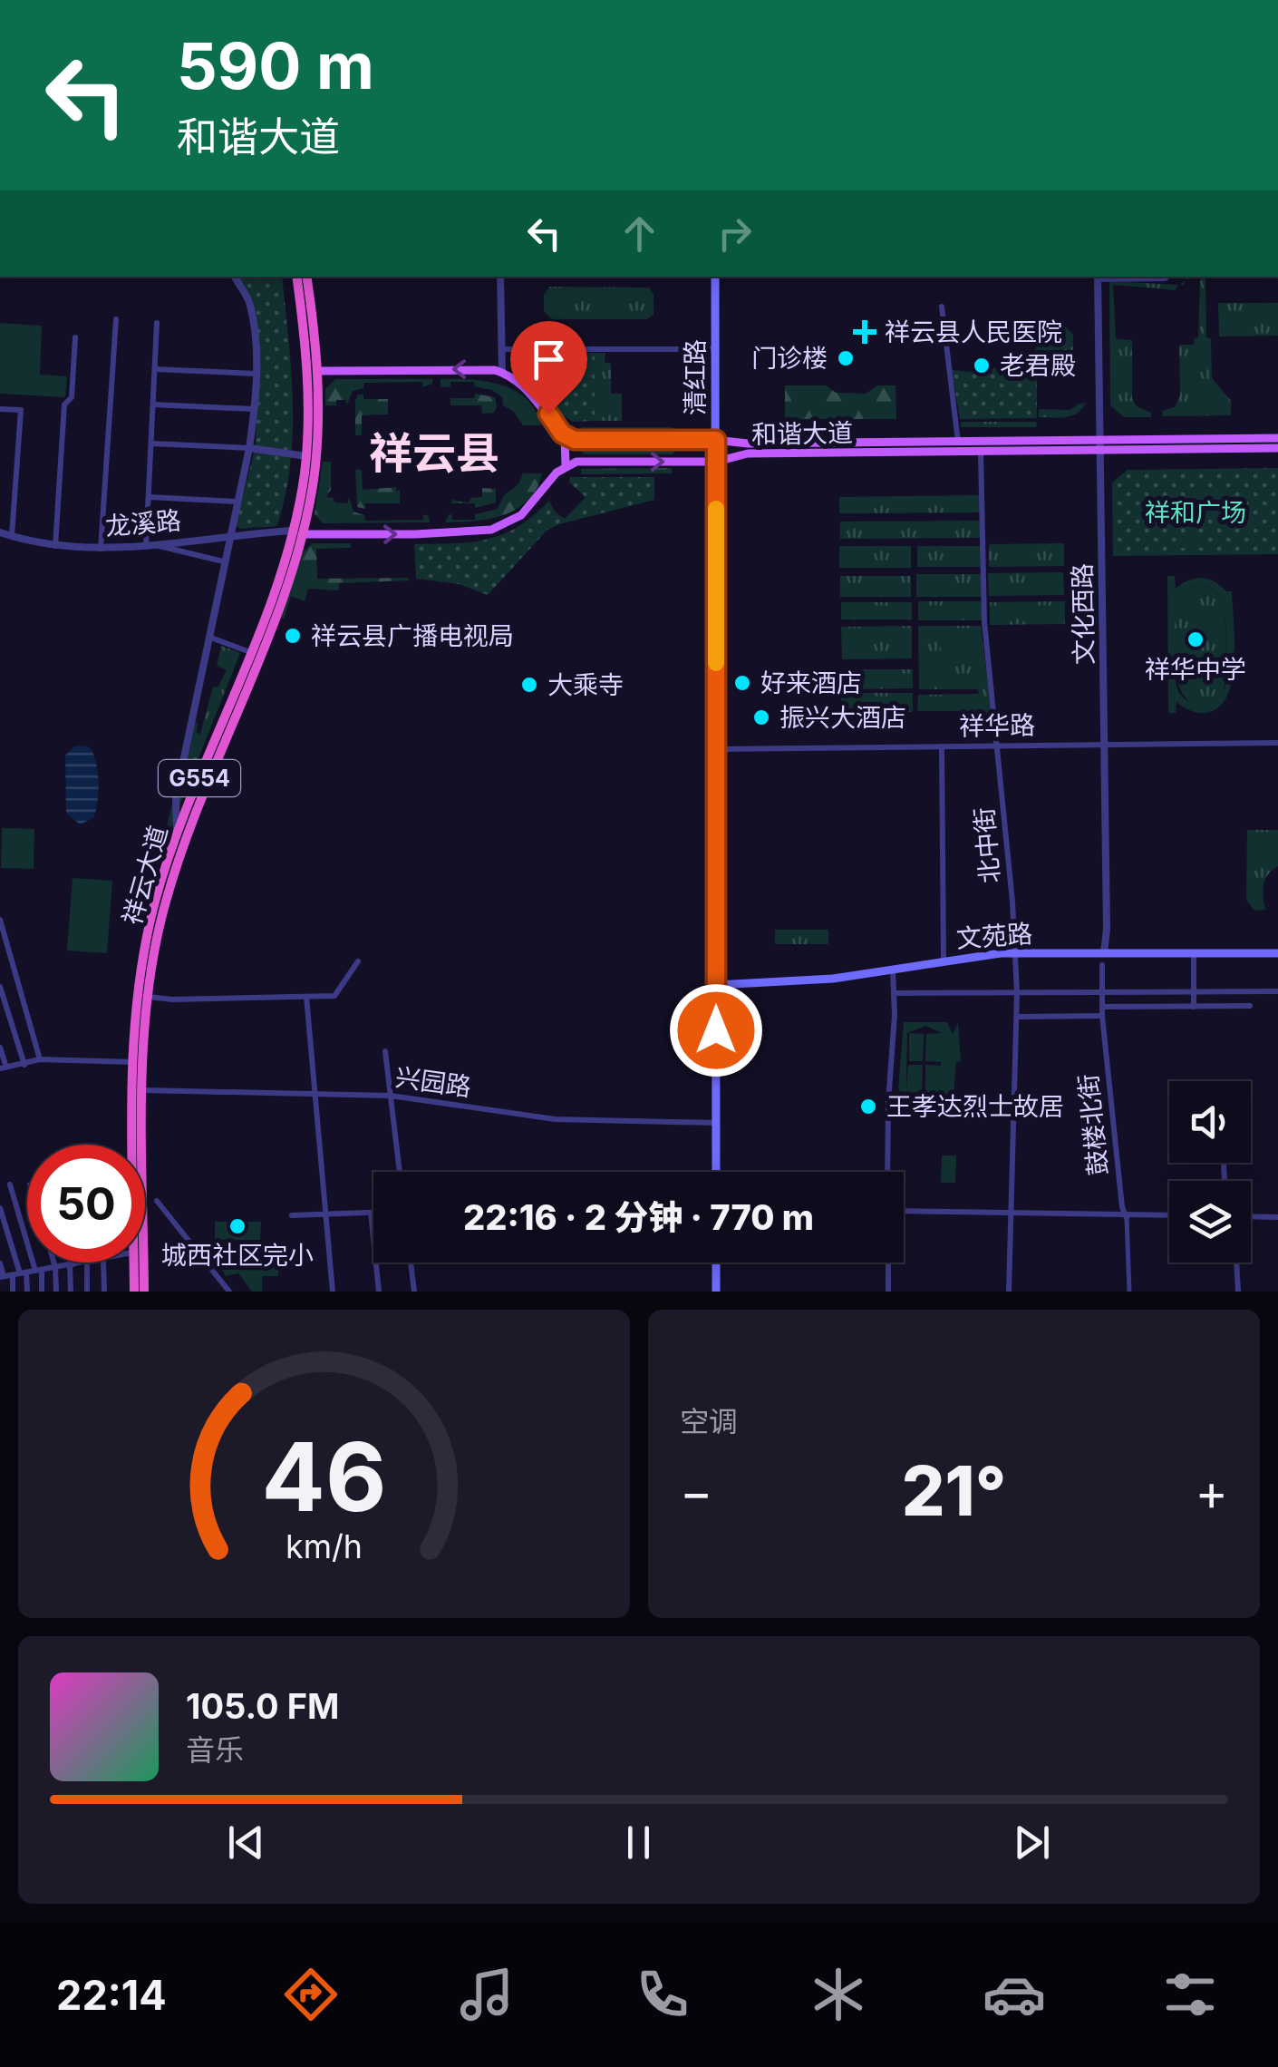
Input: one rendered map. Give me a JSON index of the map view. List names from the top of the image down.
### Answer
{
  "streets": {
    "highway": ["G554", "祥云大道"],
    "main road": ["清红路", "和谐大道", "文苑路"],
    "street": [
      "龙溪路",
      "文化西路",
      "祥华路",
      "北中街",
      "兴园路",
      "鼓楼北街"
    ]
  },
  "crossings": [
    ["清红路", "和谐大道"],
    ["清红路", "祥华路"],
    ["清红路", "文苑路"],
    ["清红路", "兴园路"],
    ["和谐大道", "文化西路"],
    ["和谐大道", "北中街"],
    ["龙溪路", "祥云大道"],
    ["文化西路", "祥华路"],
    ["文化西路", "文苑路"],
    ["文化西路", "鼓楼北街"],
    ["祥华路", "北中街"],
    ["北中街", "文苑路"],
    ["祥云大道", "兴园路"],
    ["文苑路", "鼓楼北街"]
  ],
  "districts": ["祥云县"],
  "parks": ["祥和广场"],
  "places": {
    "health": ["祥云县人民医院"],
    "other": [
      "门诊楼",
      "老君殿",
      "祥云县广播电视局",
      "祥华中学",
      "好来酒店",
      "大乘寺",
      "振兴大酒店",
      "王孝达烈士故居",
      "城西社区完小"
    ]
  },
  "page": {
    "turn": ["590 m", "和谐大道"],
    "limit": "50",
    "trip": "22:16 · 2 分钟 · 770 m",
    "tile": "空调",
    "heat": ["−", "21°", "+"],
    "song": ["105.0 FM", "音乐"],
    "tabs": "22:14",
    "gauge": ["46", "km/h"]
  }
}
